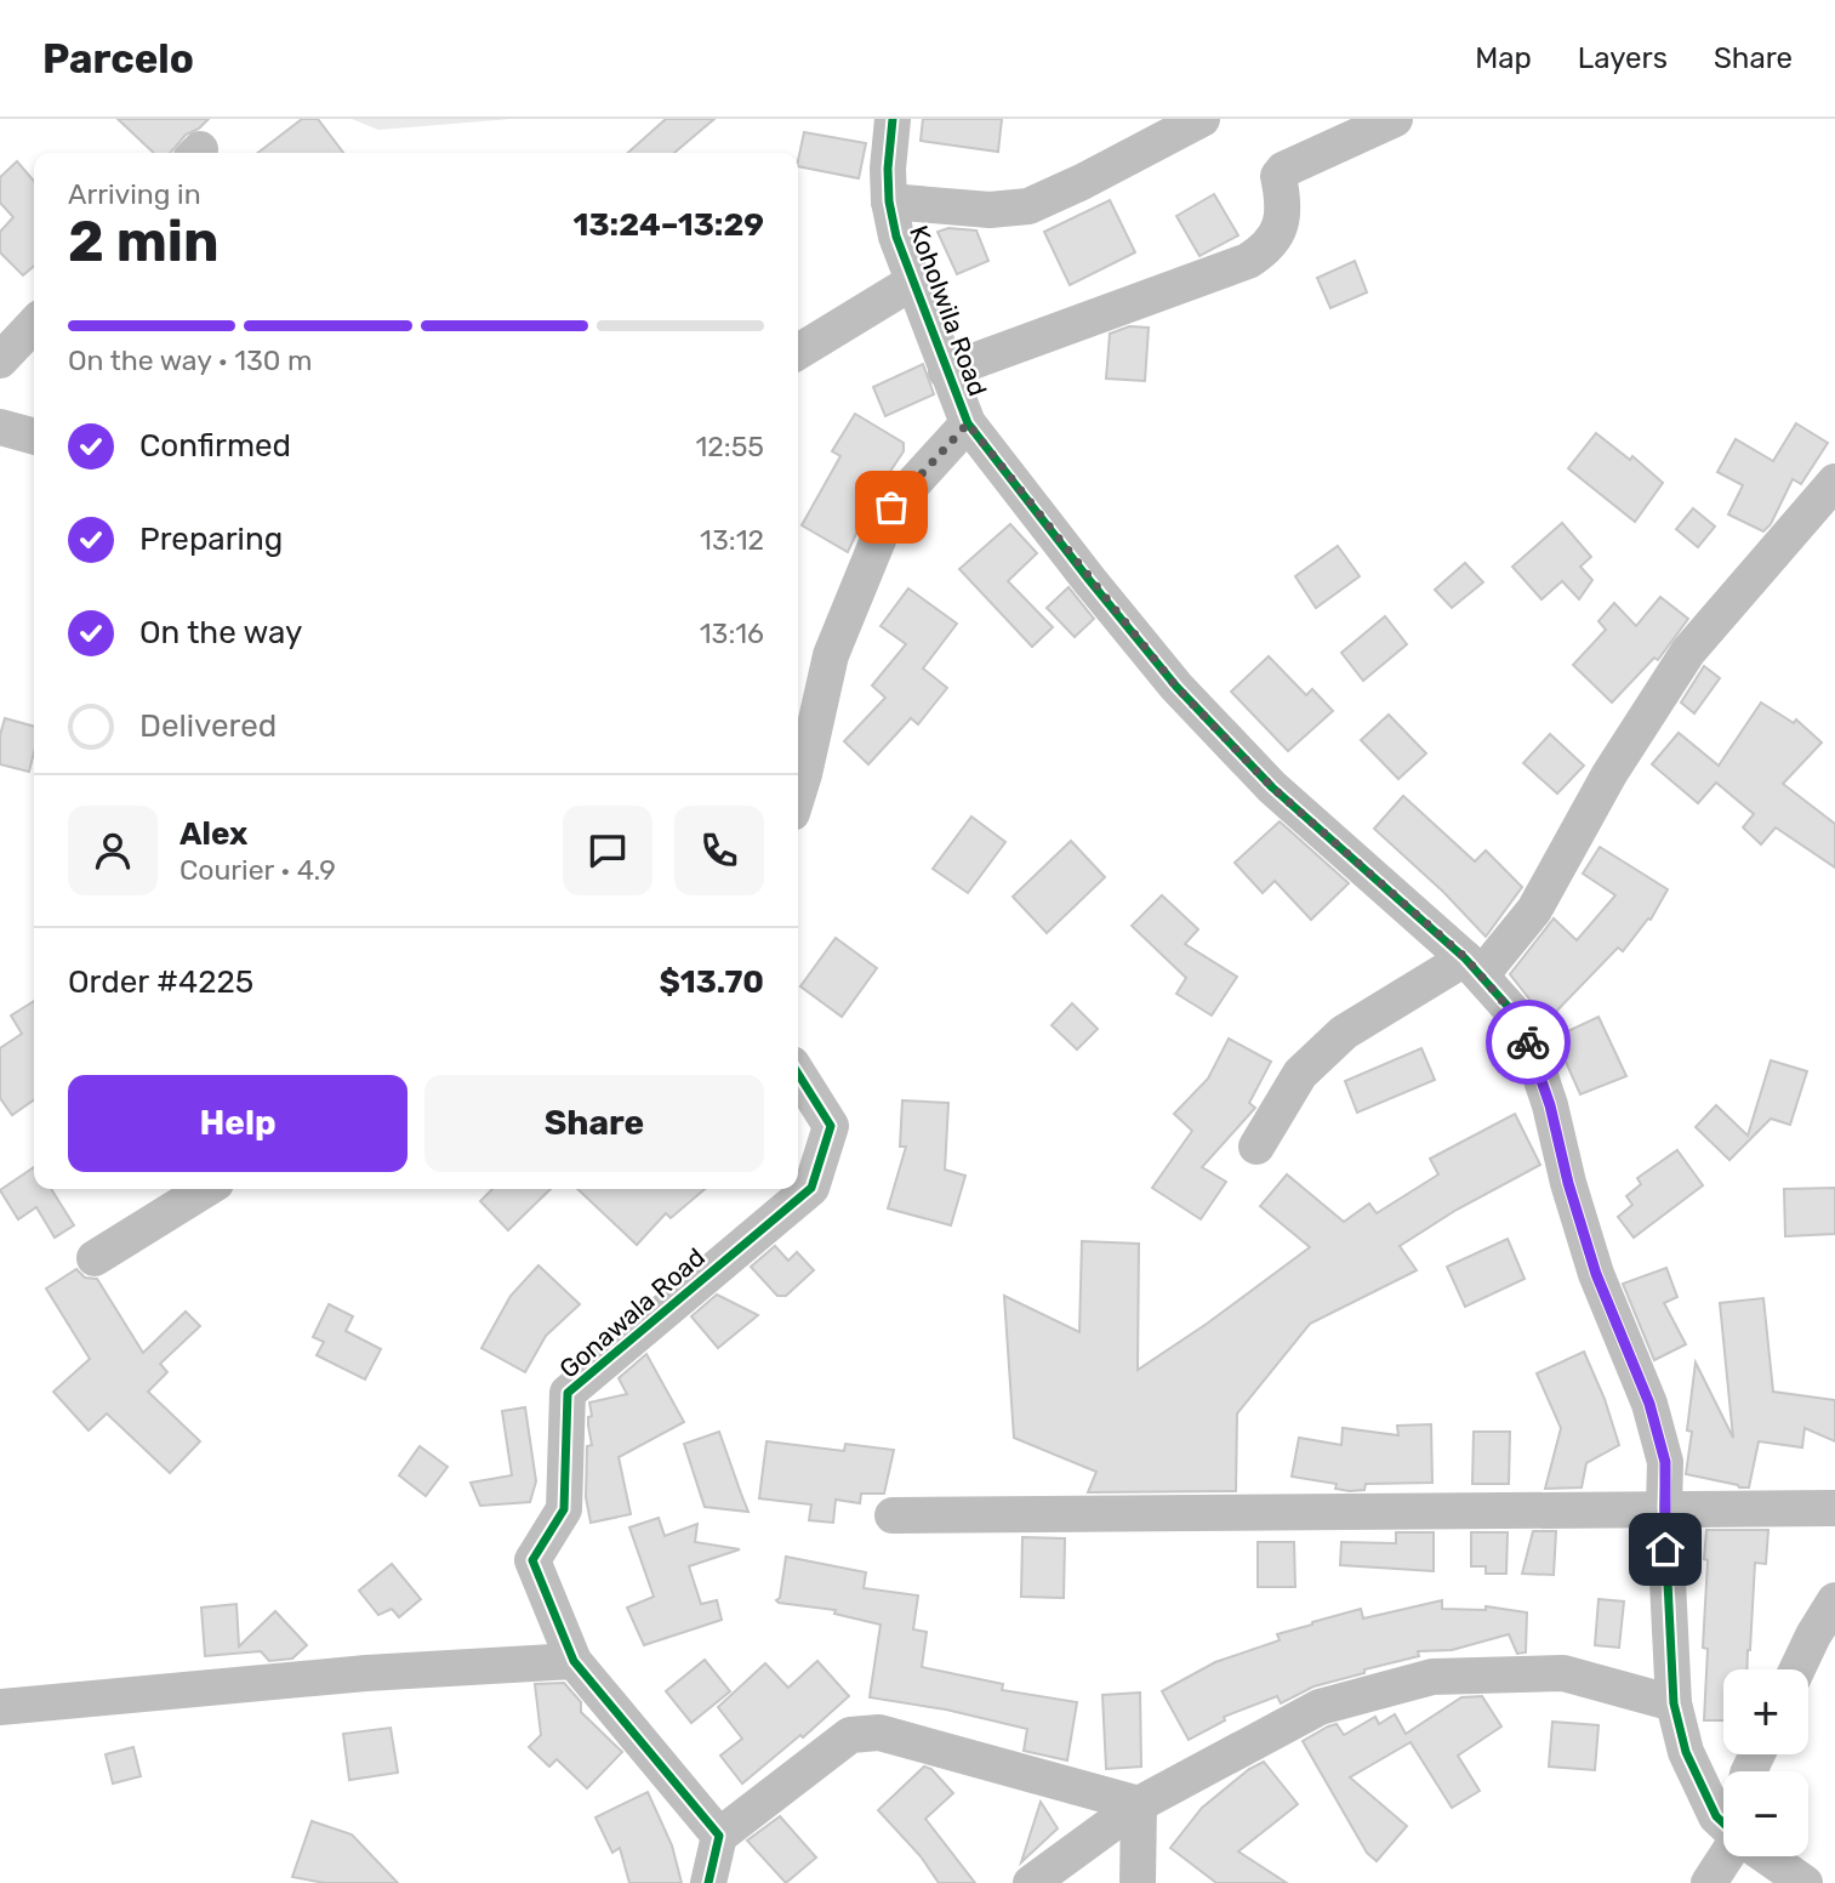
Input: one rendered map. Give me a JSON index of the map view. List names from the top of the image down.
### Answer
{
  "streets": {
    "street": ["Koholwila Road", "Gonawala Road"]
  },
  "page": {
    "header": "Parcelo",
    "nav": ["Map", "Layers", "Share"],
    "heading": ["2 min", "Arriving in", "13:24–13:29"],
    "panel": [
      "Alex",
      "Courier · 4.9",
      "Order #4225",
      "$13.70"
    ],
    "bar": "On the way · 130 m",
    "list": [
      ["Confirmed", "12:55"],
      ["Preparing", "13:12"],
      ["On the way", "13:16"],
      "Delivered"
    ],
    "buttons": ["Help", "Share"],
    "map_buttons": ["+", "−"]
  }
}
